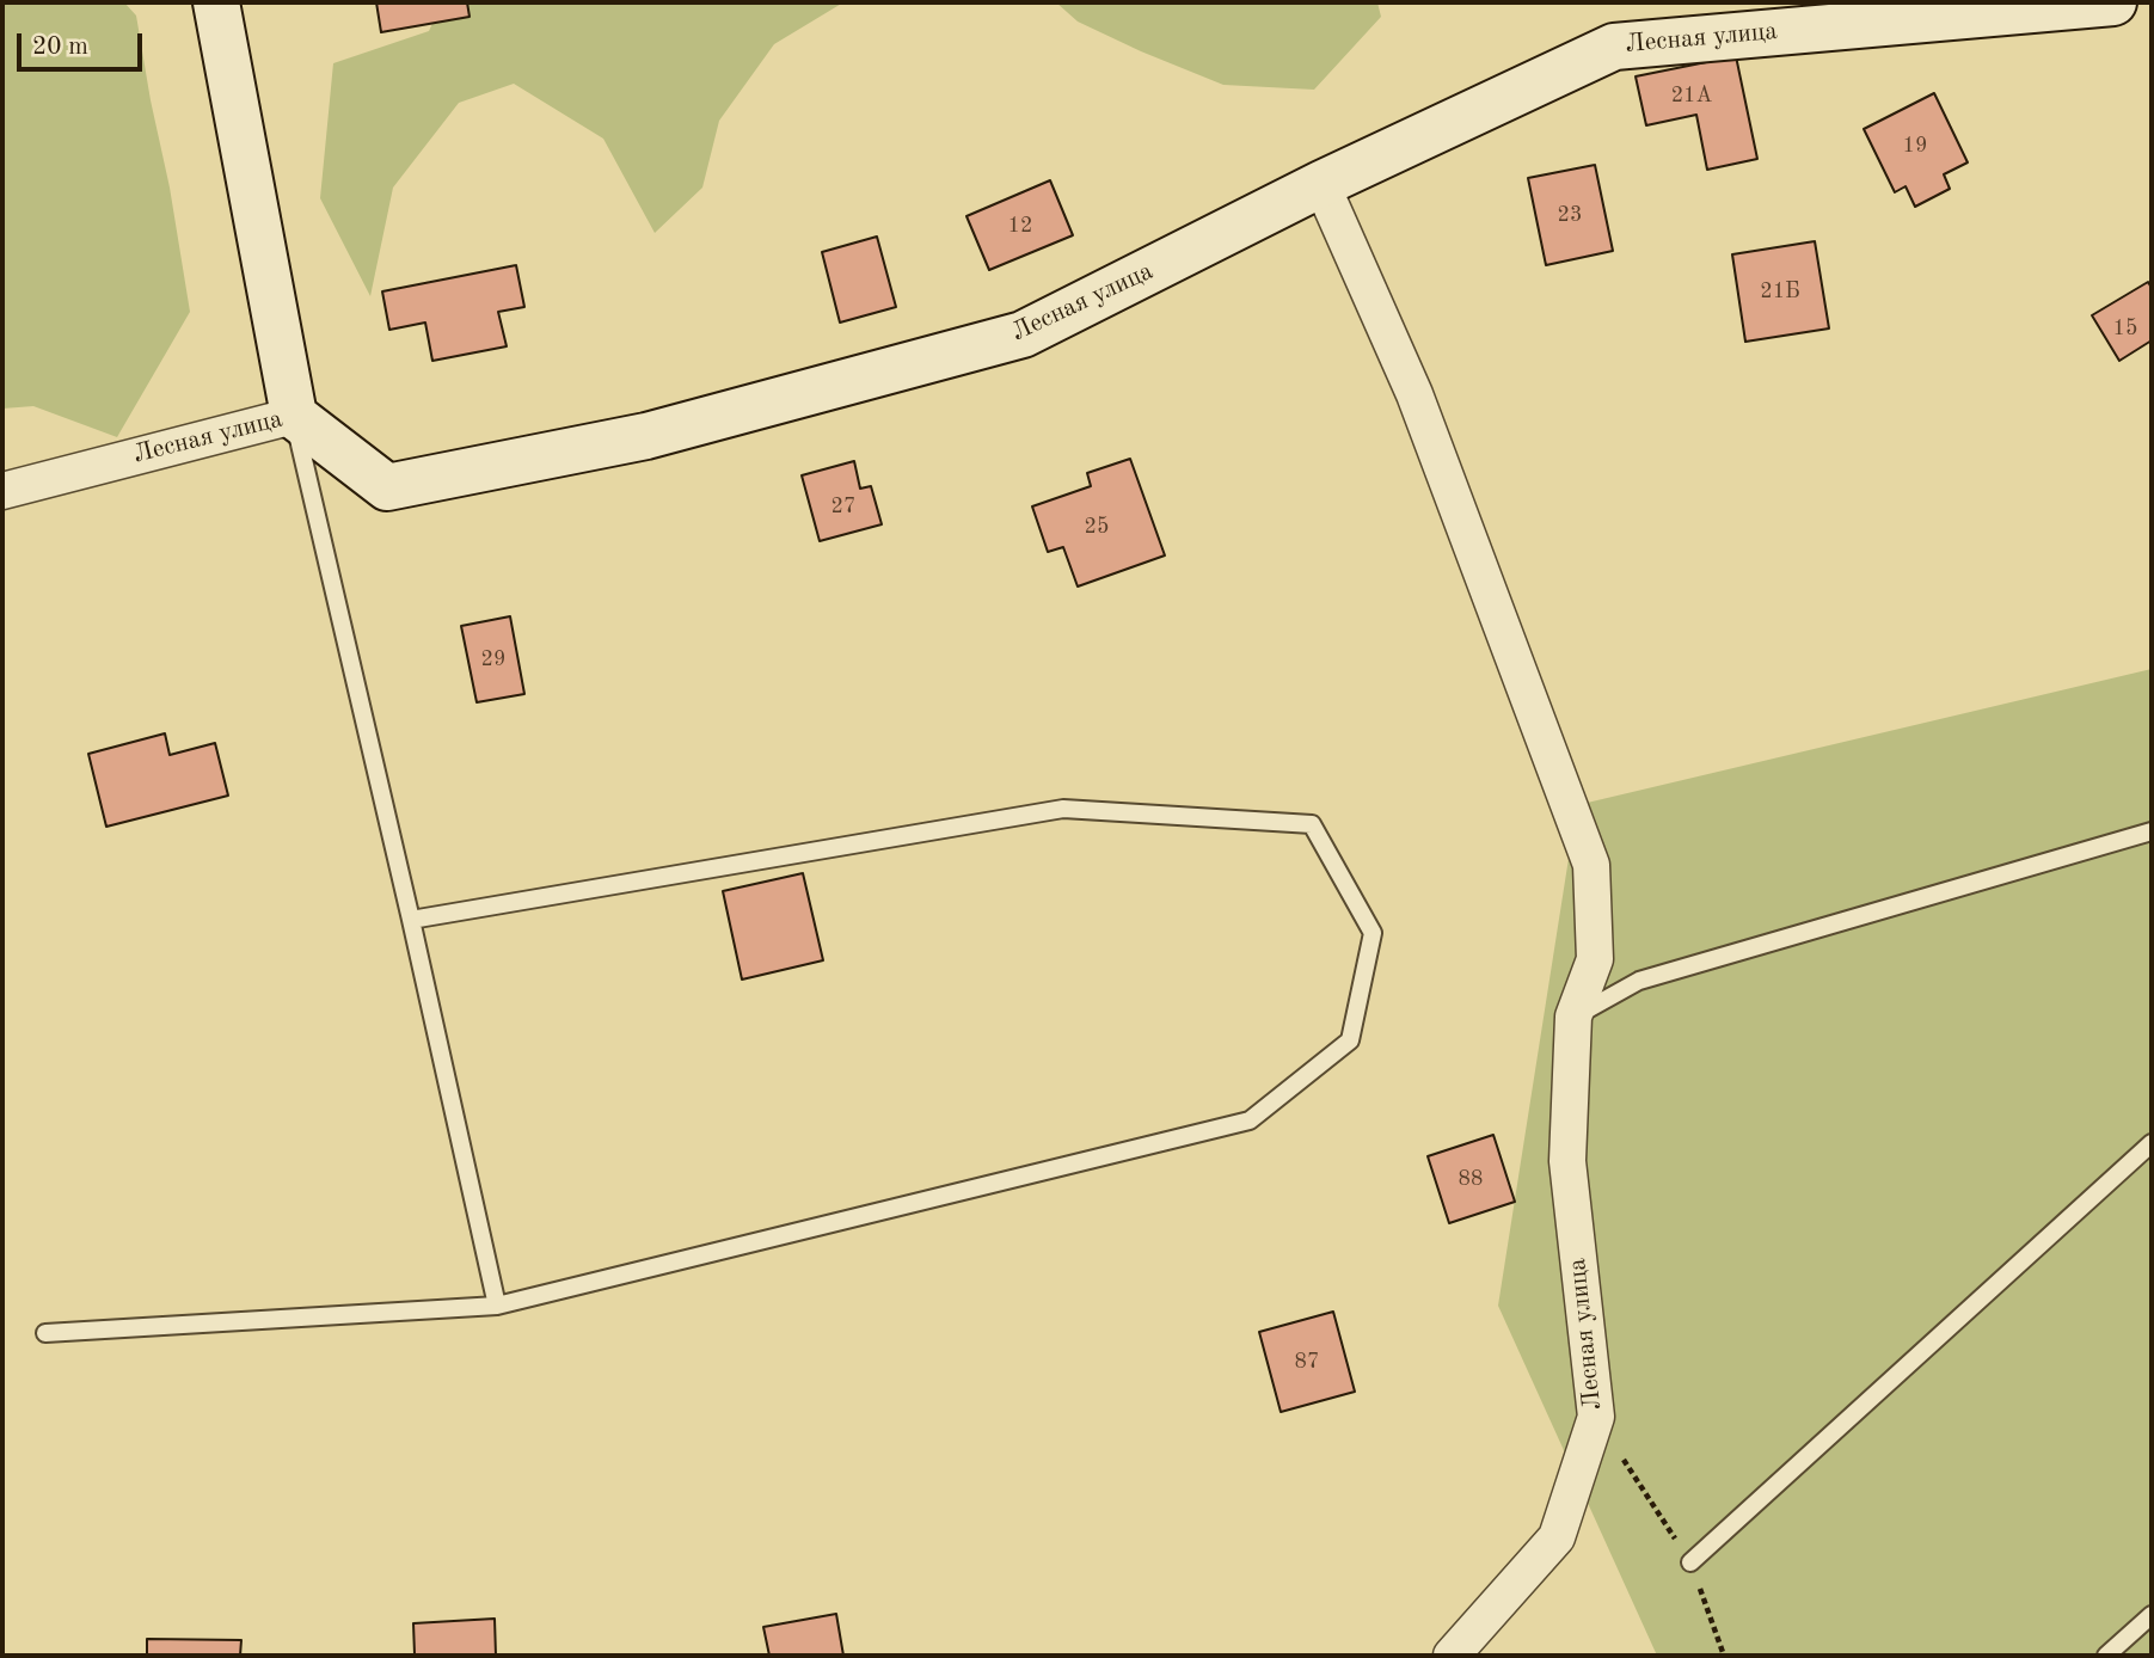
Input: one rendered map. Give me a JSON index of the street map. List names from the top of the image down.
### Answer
{
  "streets": {
    "street": ["Лесная улица"]
  },
  "house_numbers": [
    "21А",
    "19",
    "23",
    "12",
    "21Б",
    "15",
    "27",
    "25",
    "29",
    "88",
    "87"
  ],
  "scale_bar": "20 m"
}
